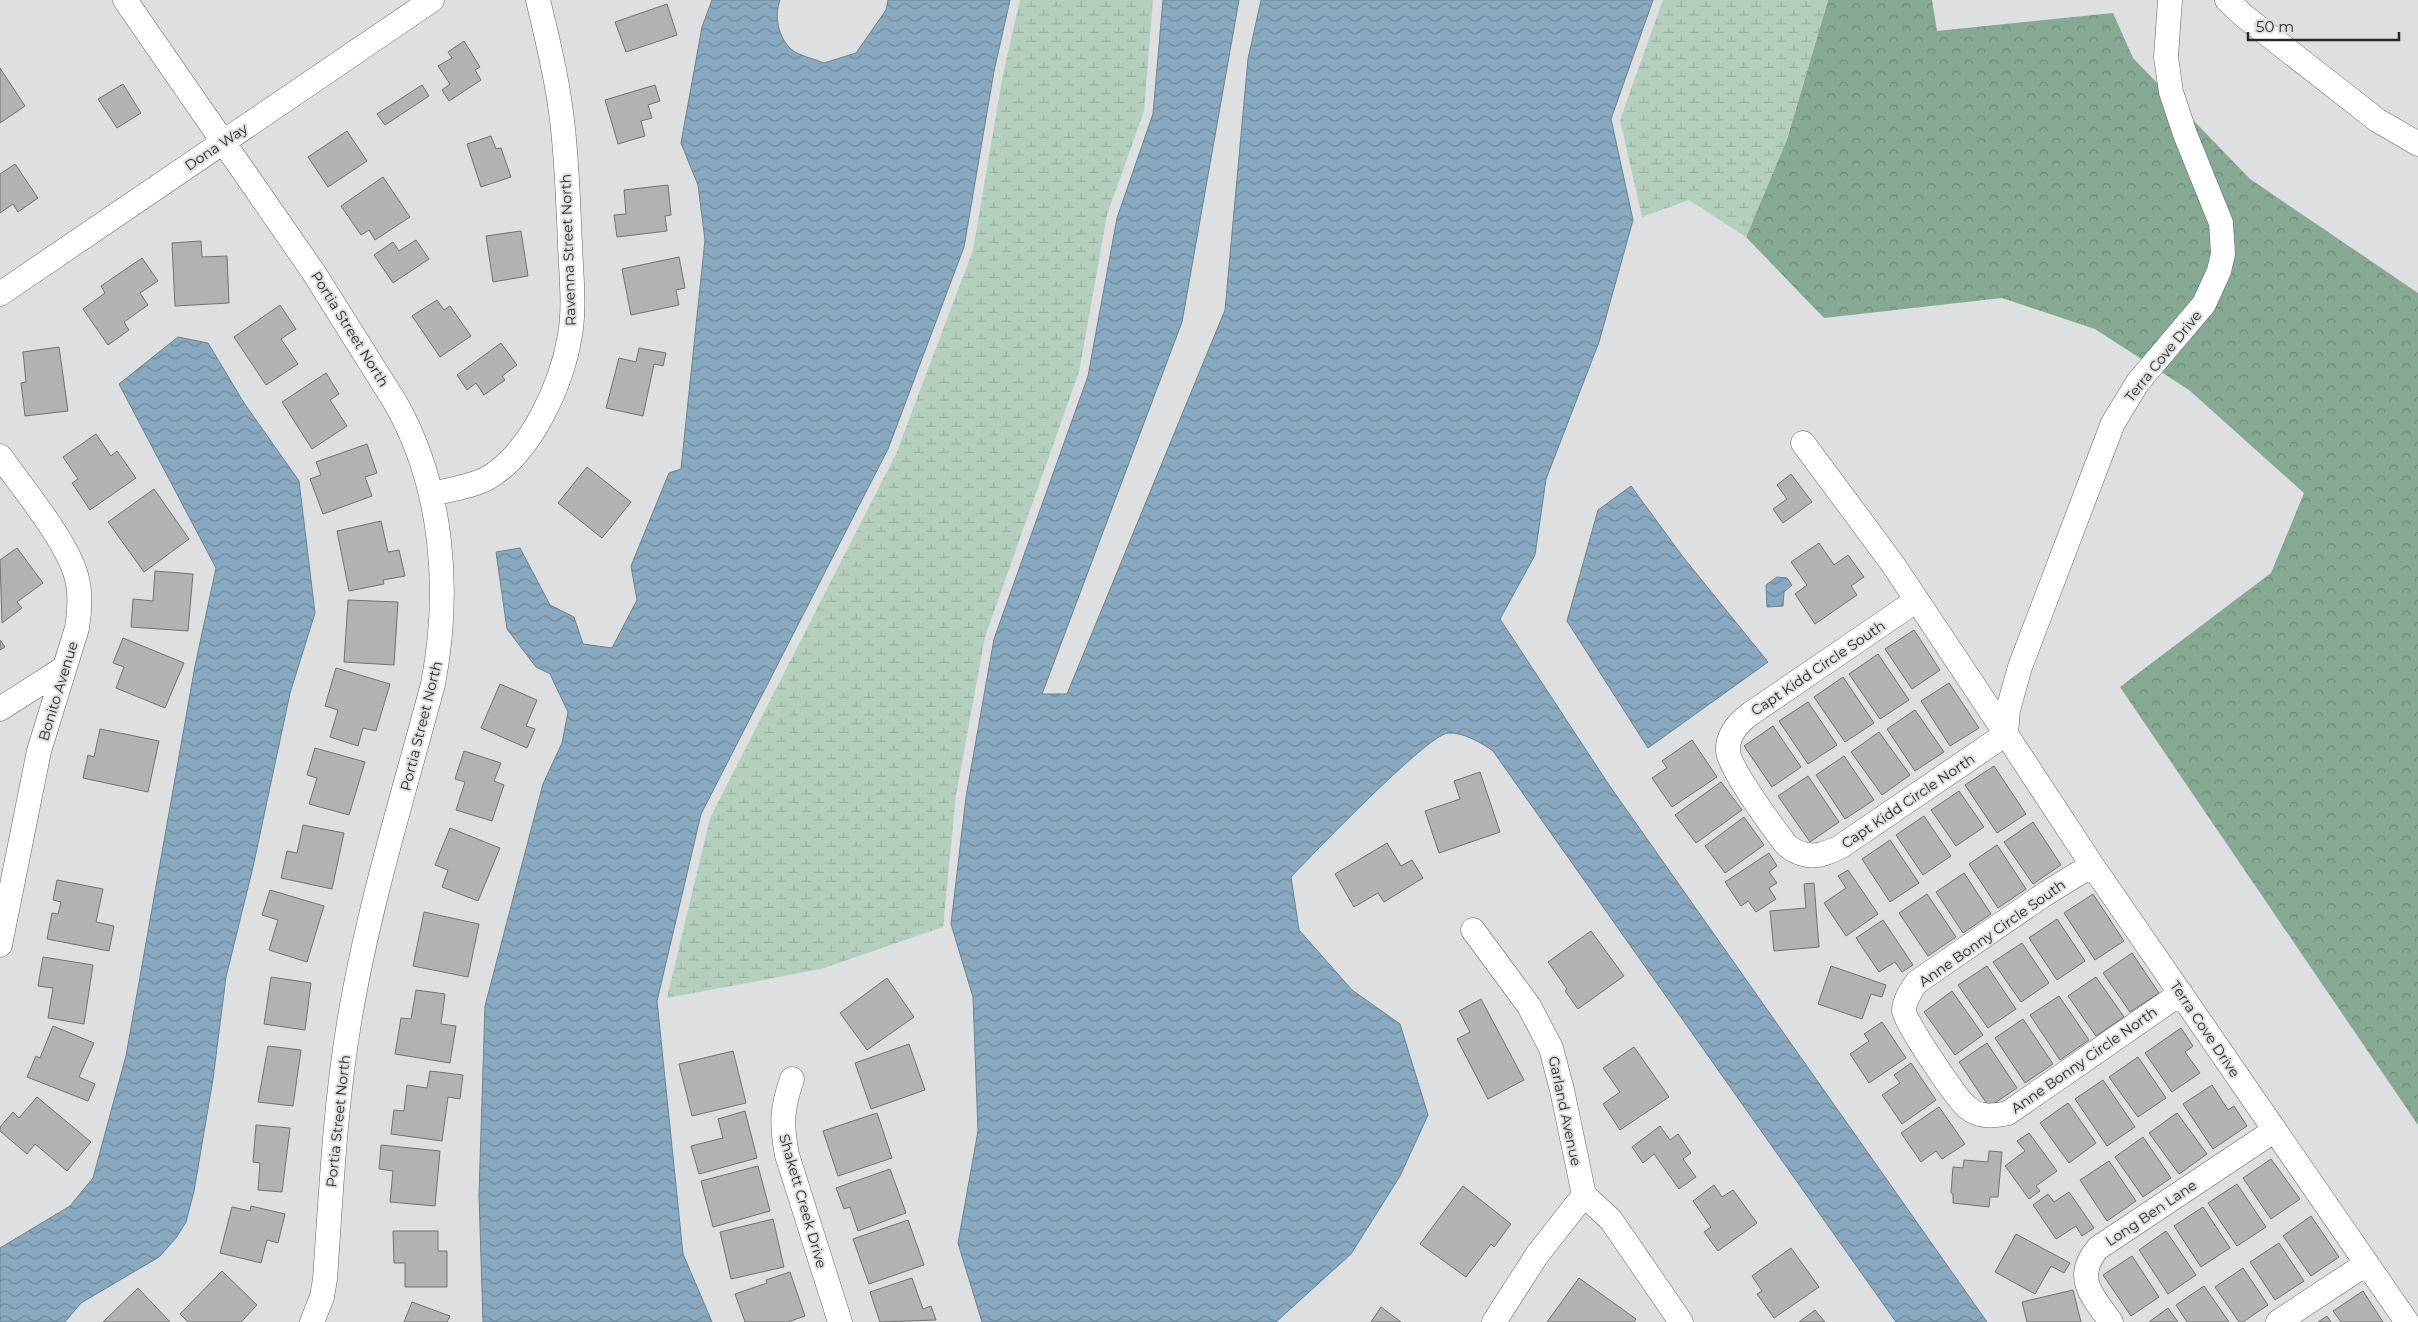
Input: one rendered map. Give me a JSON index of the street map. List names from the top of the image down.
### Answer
{
  "streets": {
    "street": [
      "Dona Way",
      "Ravenna Street North",
      "Portia Street North",
      "Terra Cove Drive",
      "Capt Kidd Circle South",
      "Bonito Avenue",
      "Capt Kidd Circle North",
      "Anne Bonny Circle South",
      "Anne Bonny Circle North",
      "Garland Avenue",
      "Shakett Creek Drive",
      "Long Ben Lane"
    ]
  },
  "crossings": [
    ["Dona Way", "Portia Street North"],
    ["Ravenna Street North", "Portia Street North"],
    ["Terra Cove Drive", "Capt Kidd Circle South"],
    ["Terra Cove Drive", "Capt Kidd Circle North"],
    ["Terra Cove Drive", "Anne Bonny Circle South"],
    ["Terra Cove Drive", "Anne Bonny Circle North"],
    ["Terra Cove Drive", "Long Ben Lane"],
    ["Capt Kidd Circle South", "Capt Kidd Circle North"],
    ["Anne Bonny Circle South", "Anne Bonny Circle North"]
  ],
  "scale_bar": "50 m"
}
